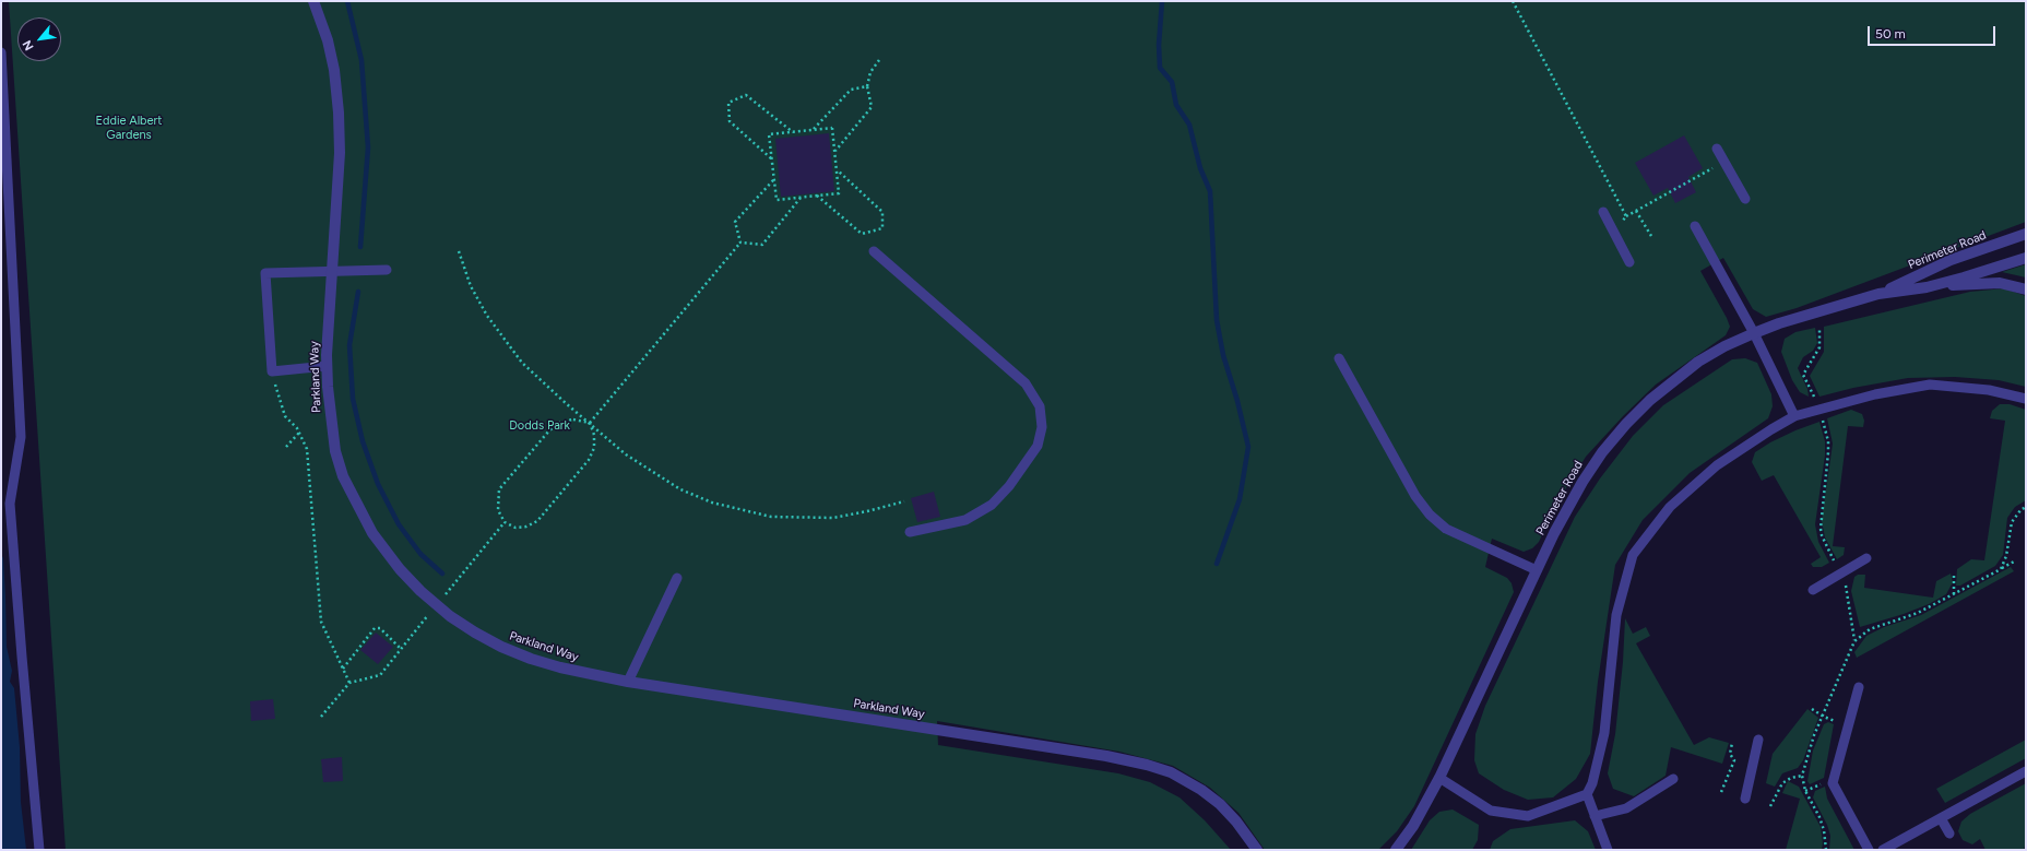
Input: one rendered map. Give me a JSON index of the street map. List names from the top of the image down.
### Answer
{
  "streets": {
    "street": ["Perimeter Road", "Parkland Way"]
  },
  "parks": ["Eddie Albert Gardens", "Dodds Park"],
  "scale_bar": "50 m",
  "north": "bottom left"
}
